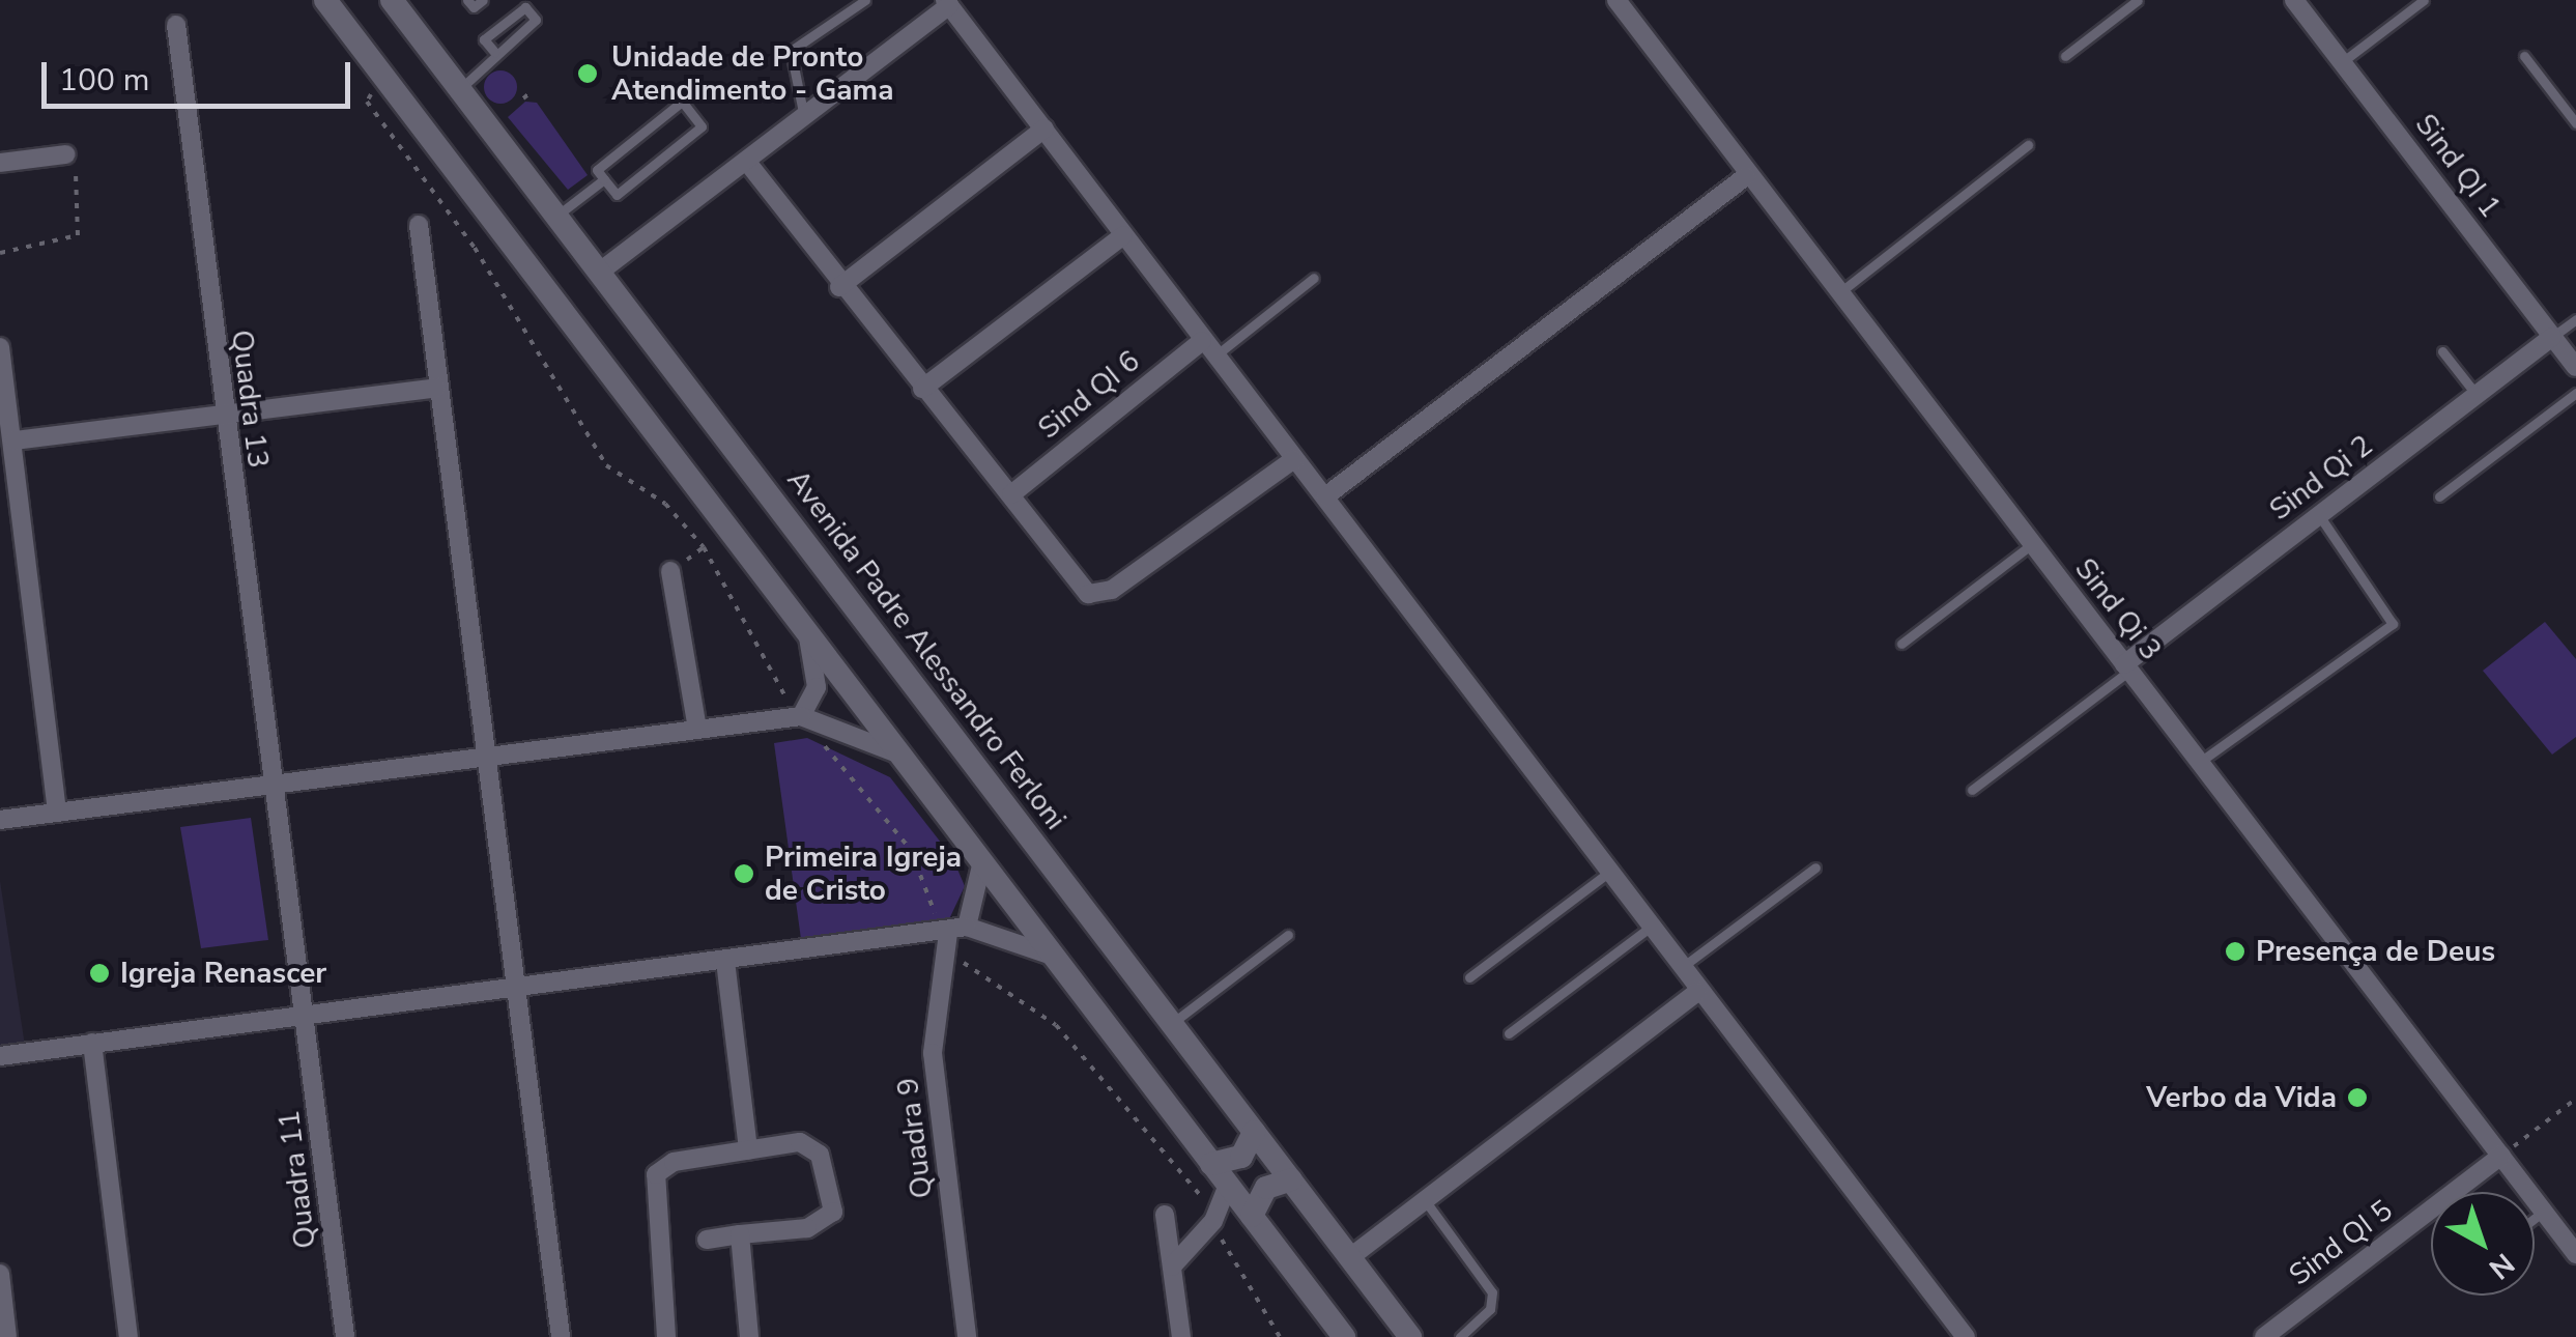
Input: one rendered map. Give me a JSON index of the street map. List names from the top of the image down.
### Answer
{
  "streets": {
    "main road": ["Avenida Padre Alessandro Ferloni"],
    "street": [
      "Sind QI 1",
      "Sind QI 6",
      "Quadra 13",
      "Sind Qi 2",
      "Sind Qi 3",
      "Quadra 9",
      "Quadra 11",
      "Sind QI 5"
    ]
  },
  "crossings": [
    ["Sind QI 1", "Sind Qi 2"],
    ["Quadra 13", "Quadra 11"],
    ["Sind Qi 2", "Sind Qi 3"],
    ["Sind Qi 3", "Sind QI 5"]
  ],
  "places": [
    "Unidade de Pronto Atendimento - Gama",
    "Primeira Igreja de Cristo",
    "Presença de Deus",
    "Igreja Renascer",
    "Verbo da Vida"
  ],
  "scale_bar": "100 m",
  "north": "bottom right"
}
